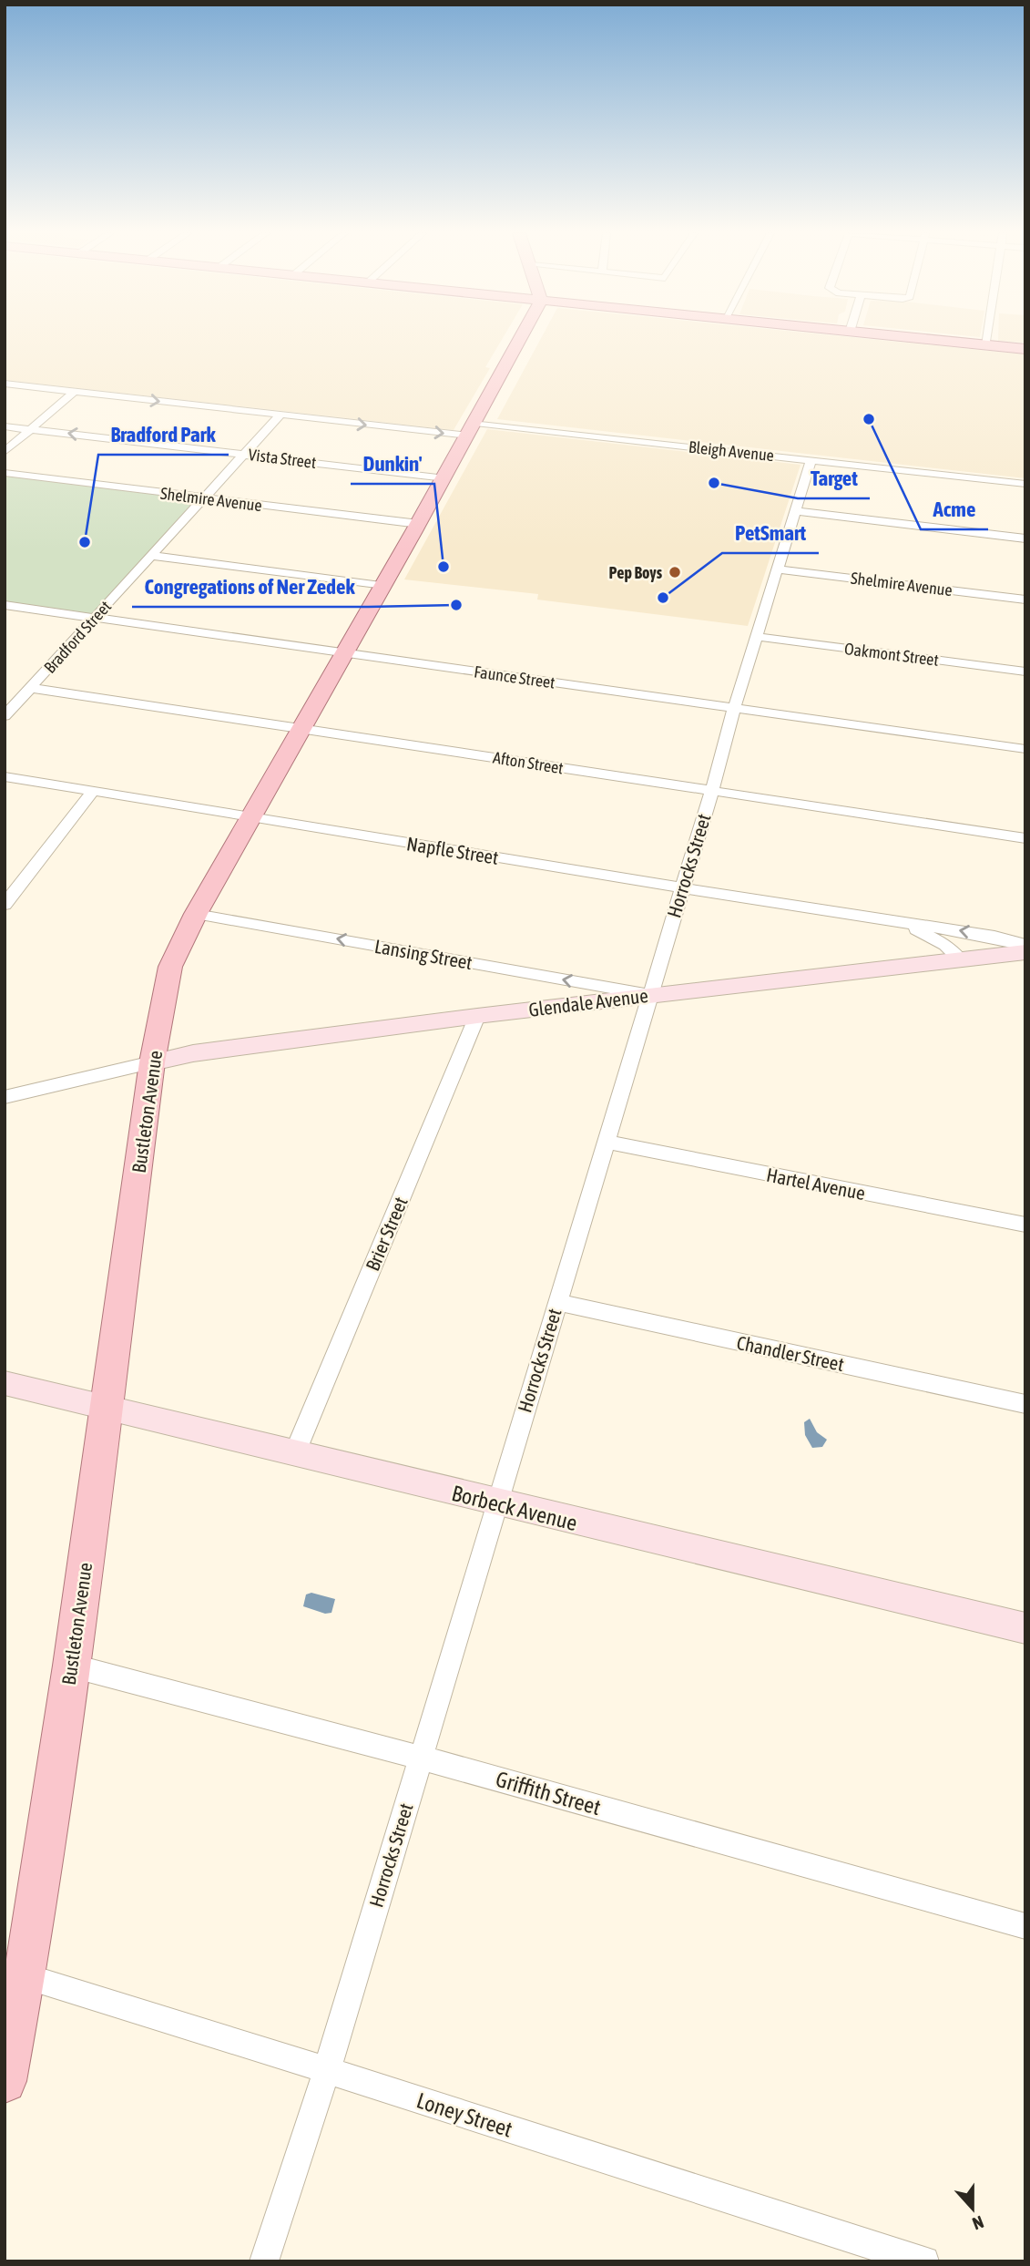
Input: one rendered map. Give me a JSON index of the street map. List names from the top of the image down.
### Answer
{
  "streets": {
    "main road": ["Bustleton Avenue"],
    "street": [
      "Bleigh Avenue",
      "Vista Street",
      "Shelmire Avenue",
      "Bradford Street",
      "Oakmont Street",
      "Faunce Street",
      "Afton Street",
      "Napfle Street",
      "Horrocks Street",
      "Lansing Street",
      "Glendale Avenue",
      "Hartel Avenue",
      "Brier Street",
      "Chandler Street",
      "Borbeck Avenue",
      "Griffith Street",
      "Loney Street"
    ]
  },
  "crossings": [
    ["Bleigh Avenue", "Bradford Street"],
    ["Bleigh Avenue", "Horrocks Street"],
    ["Bleigh Avenue", "Bustleton Avenue"],
    ["Vista Street", "Bradford Street"],
    ["Vista Street", "Bustleton Avenue"],
    ["Shelmire Avenue", "Bradford Street"],
    ["Shelmire Avenue", "Horrocks Street"],
    ["Shelmire Avenue", "Bustleton Avenue"],
    ["Bradford Street", "Faunce Street"],
    ["Bradford Street", "Afton Street"],
    ["Oakmont Street", "Horrocks Street"],
    ["Faunce Street", "Horrocks Street"],
    ["Faunce Street", "Bustleton Avenue"],
    ["Afton Street", "Horrocks Street"],
    ["Afton Street", "Bustleton Avenue"],
    ["Napfle Street", "Horrocks Street"],
    ["Napfle Street", "Glendale Avenue"],
    ["Napfle Street", "Bustleton Avenue"],
    ["Horrocks Street", "Lansing Street"],
    ["Horrocks Street", "Glendale Avenue"],
    ["Horrocks Street", "Hartel Avenue"],
    ["Horrocks Street", "Chandler Street"],
    ["Horrocks Street", "Borbeck Avenue"],
    ["Horrocks Street", "Griffith Street"],
    ["Horrocks Street", "Loney Street"],
    ["Lansing Street", "Glendale Avenue"],
    ["Lansing Street", "Bustleton Avenue"],
    ["Glendale Avenue", "Bustleton Avenue"],
    ["Glendale Avenue", "Brier Street"],
    ["Bustleton Avenue", "Borbeck Avenue"],
    ["Bustleton Avenue", "Griffith Street"],
    ["Bustleton Avenue", "Loney Street"],
    ["Brier Street", "Borbeck Avenue"]
  ],
  "one_way": ["Lansing Street"],
  "places": [
    "Acme",
    "Target",
    "Bradford Park",
    "Dunkin'",
    "Pep Boys",
    "PetSmart",
    "Congregations of Ner Zedek"
  ],
  "north": "bottom"
}
